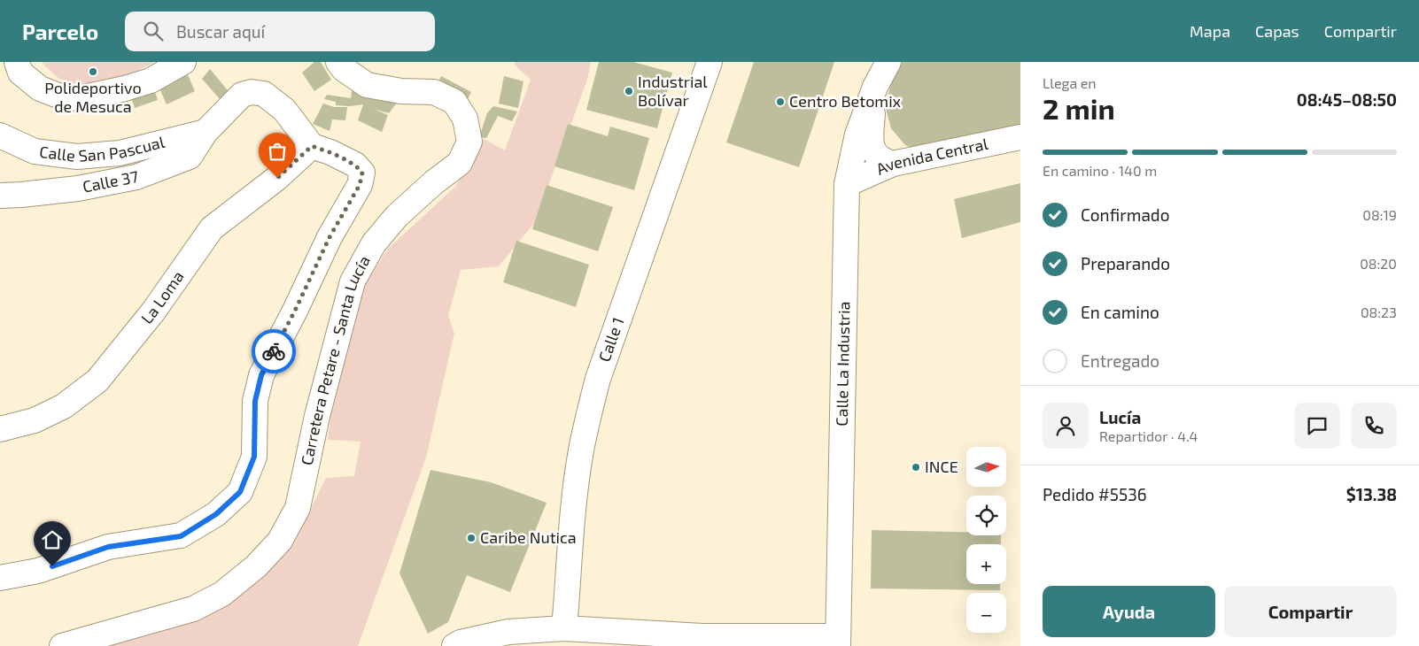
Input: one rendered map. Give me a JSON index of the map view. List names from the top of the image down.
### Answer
{
  "streets": {
    "street": [
      "Calle San Pascual",
      "Avenida Central",
      "Calle 37",
      "La Loma",
      "Calle 1",
      "Carretera Petare - Santa Lucía",
      "Calle La Industria"
    ]
  },
  "crossings": [
    ["Calle San Pascual", "Calle 37"],
    ["Avenida Central", "Calle La Industria"],
    ["Calle 37", "La Loma"]
  ],
  "places": [
    "Polideportivo de Mesuca",
    "Industrial Bolívar",
    "Centro Betomix",
    "INCE",
    "Caribe Nutica"
  ],
  "north": "right",
  "page": {
    "header": "Parcelo",
    "search": "Buscar aquí",
    "nav": ["Mapa", "Capas", "Compartir"],
    "heading": ["2 min", "Llega en", "08:45–08:50"],
    "panel": [
      "Lucía",
      "Repartidor · 4.4",
      "Pedido #5536",
      "$13.38"
    ],
    "bar": "En camino · 140 m",
    "list": [
      ["Confirmado", "08:19"],
      ["Preparando", "08:20"],
      ["En camino", "08:23"],
      "Entregado"
    ],
    "map_buttons": ["+", "−"],
    "buttons": ["Ayuda", "Compartir"]
  }
}
